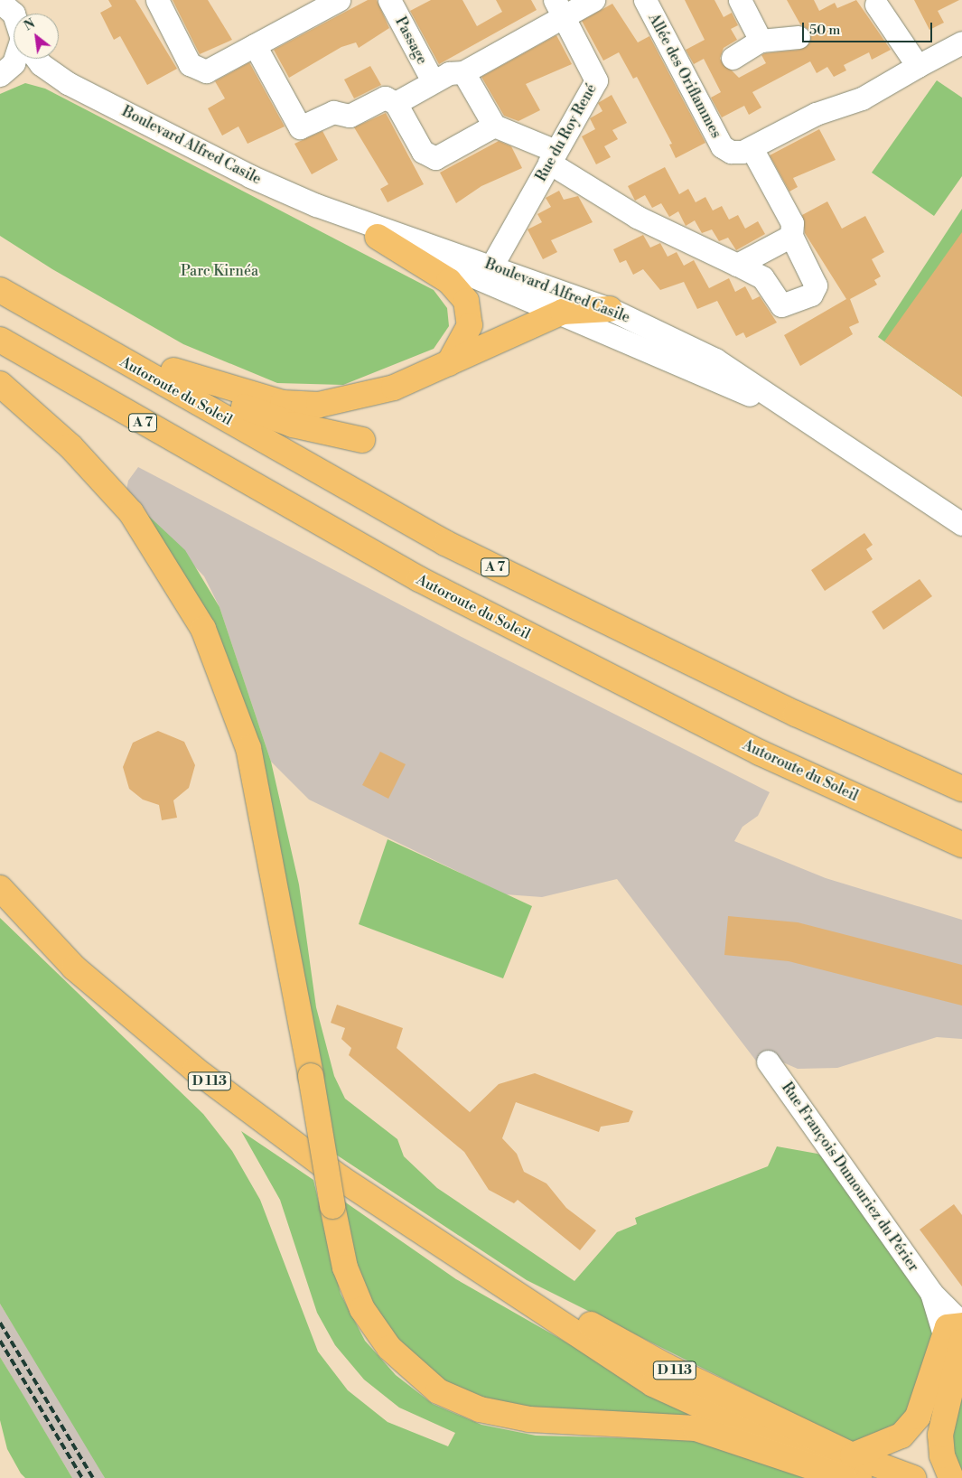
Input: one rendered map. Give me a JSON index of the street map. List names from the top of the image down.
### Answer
{
  "streets": {
    "main road": ["Autoroute du Soleil", "A 7", "D 113"],
    "street": [
      "Passage",
      "Allée des Oriflammes",
      "Rue du Roy René",
      "Boulevard Alfred Casile",
      "Rue François Dumouriez du Périer"
    ]
  },
  "crossings": [
    ["Rue du Roy René", "Boulevard Alfred Casile"]
  ],
  "parks": ["Parc Kirnéa"],
  "scale_bar": "50 m",
  "north": "top left"
}
